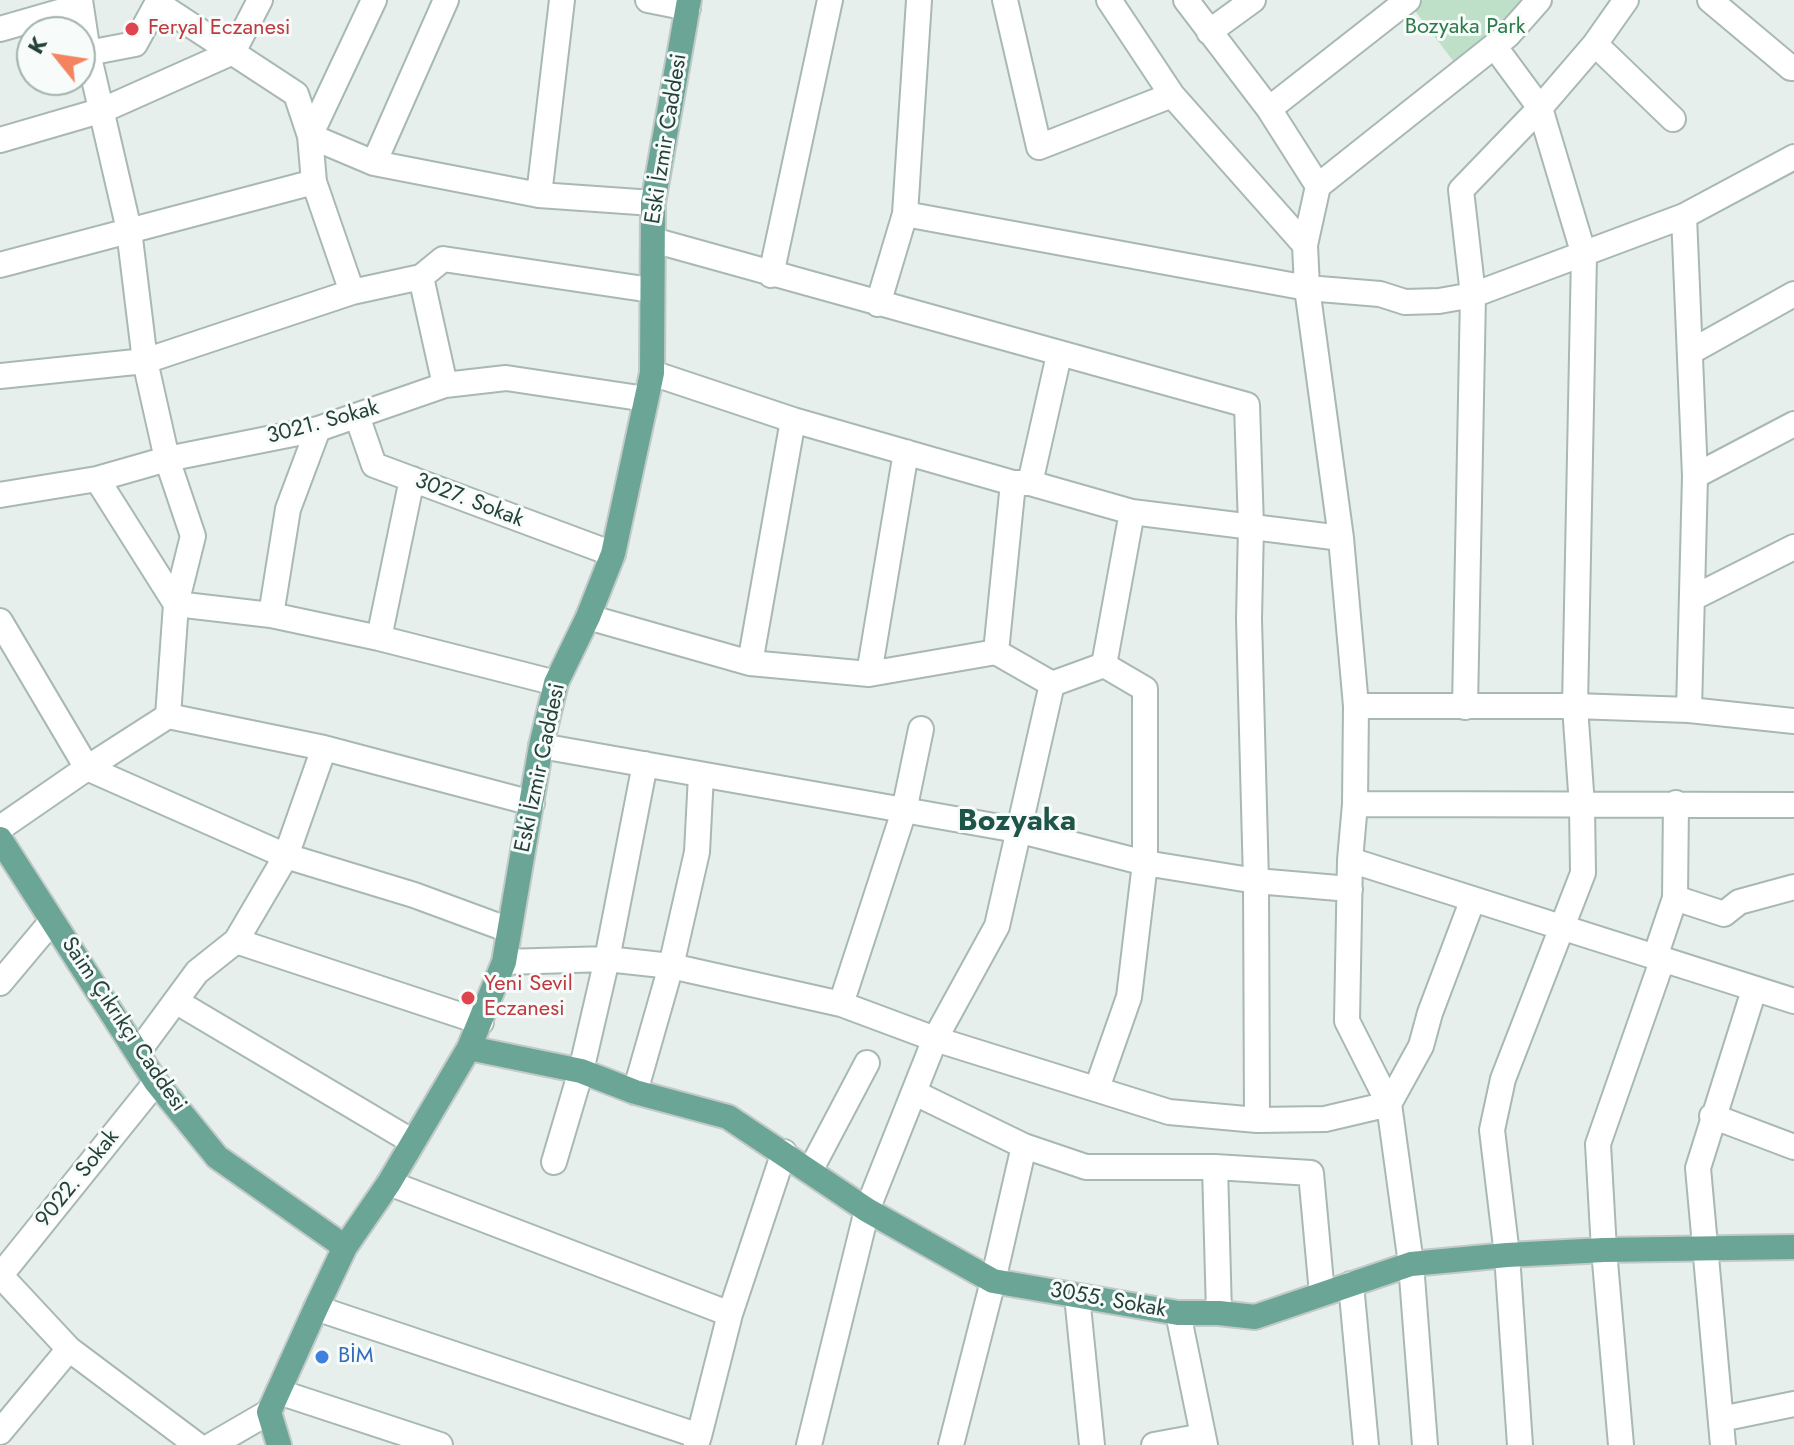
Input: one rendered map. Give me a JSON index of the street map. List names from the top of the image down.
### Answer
{
  "streets": {
    "main road": ["Eski İzmir Caddesi", "Saim Çıkrıkçı Caddesi", "3055. Sokak"],
    "street": ["3021. Sokak", "3027. Sokak", "9022. Sokak"]
  },
  "crossings": [
    ["Eski İzmir Caddesi", "3021. Sokak"],
    ["Eski İzmir Caddesi", "3027. Sokak"],
    ["Eski İzmir Caddesi", "Saim Çıkrıkçı Caddesi"],
    ["Eski İzmir Caddesi", "3055. Sokak"],
    ["3021. Sokak", "3027. Sokak"],
    ["Saim Çıkrıkçı Caddesi", "9022. Sokak"]
  ],
  "districts": ["Bozyaka"],
  "parks": ["Bozyaka Park"],
  "places": ["Feryal Eczanesi", "Yeni Sevil Eczanesi", "BİM"],
  "north": "top left"
}
